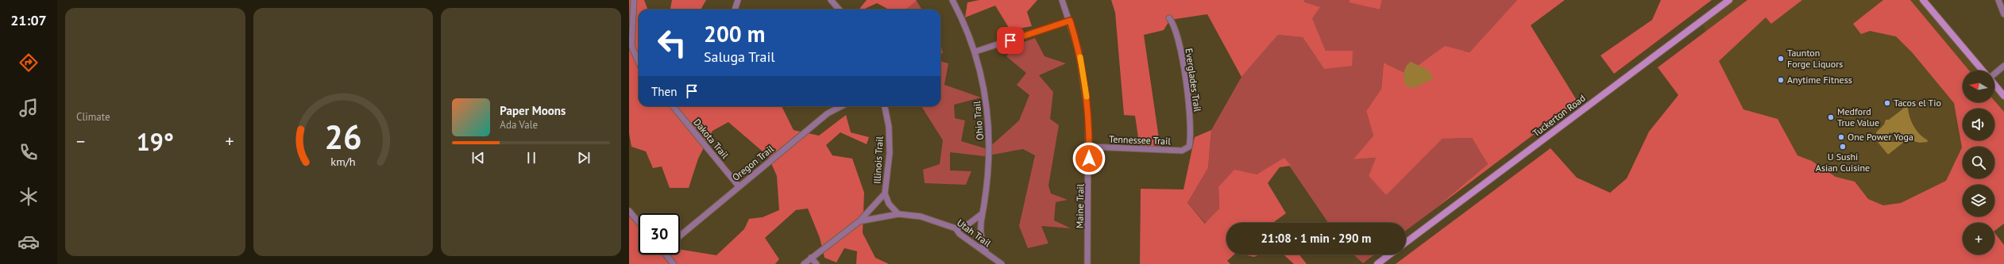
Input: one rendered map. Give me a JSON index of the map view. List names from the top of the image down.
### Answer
{
  "streets": {
    "main road": ["Tuckerton Road"],
    "street": [
      "Everglades Trail",
      "Ohio Trail",
      "Dakota Trail",
      "Tennessee Trail",
      "Illinois Trail",
      "Oregon Trail",
      "Maine Trail",
      "Utah Trail"
    ]
  },
  "crossings": [
    ["Everglades Trail", "Tennessee Trail"],
    ["Ohio Trail", "Utah Trail"],
    ["Dakota Trail", "Oregon Trail"],
    ["Tennessee Trail", "Maine Trail"],
    ["Illinois Trail", "Utah Trail"]
  ],
  "places": [
    "Taunton Forge Liquors",
    "Anytime Fitness",
    "Tacos el Tio",
    "Medford True Value",
    "One Power Yoga",
    "U Sushi Asian Cuisine"
  ],
  "north": "left",
  "page": {
    "tabs": "21:07",
    "tile": "Climate",
    "turn": ["200 m", "Saluga Trail"],
    "map_buttons": "+",
    "then": "Then",
    "song": ["Paper Moons", "Ada Vale"],
    "heat": ["−", "19°", "+"],
    "limit": "30",
    "trip": "21:08 · 1 min · 290 m",
    "gauge": ["26", "km/h"]
  }
}
